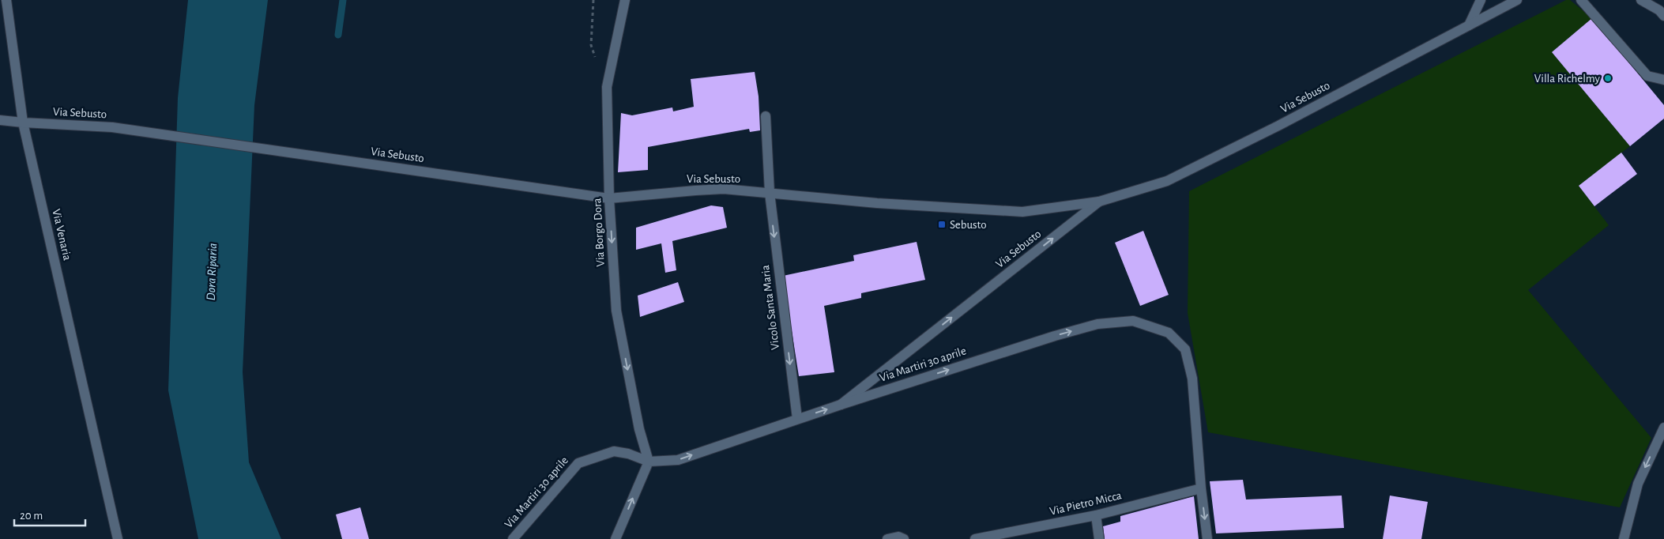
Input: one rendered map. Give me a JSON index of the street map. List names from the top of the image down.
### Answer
{
  "streets": {
    "street": [
      "Via Sebusto",
      "Via Borgo Dora",
      "Via Venaria",
      "Vicolo Santa Maria",
      "Via Martiri 30 aprile",
      "Via Pietro Micca"
    ]
  },
  "crossings": [
    ["Via Sebusto", "Via Borgo Dora"],
    ["Via Sebusto", "Via Venaria"],
    ["Via Sebusto", "Vicolo Santa Maria"],
    ["Via Sebusto", "Via Martiri 30 aprile"],
    ["Via Borgo Dora", "Via Martiri 30 aprile"],
    ["Vicolo Santa Maria", "Via Martiri 30 aprile"],
    ["Via Martiri 30 aprile", "Via Pietro Micca"]
  ],
  "one_way": ["Via Borgo Dora", "Vicolo Santa Maria"],
  "water": ["Dora Riparia"],
  "places": {
    "other": ["Villa Richelmy"],
    "transit": ["Sebusto"]
  },
  "scale_bar": "20 m"
}
